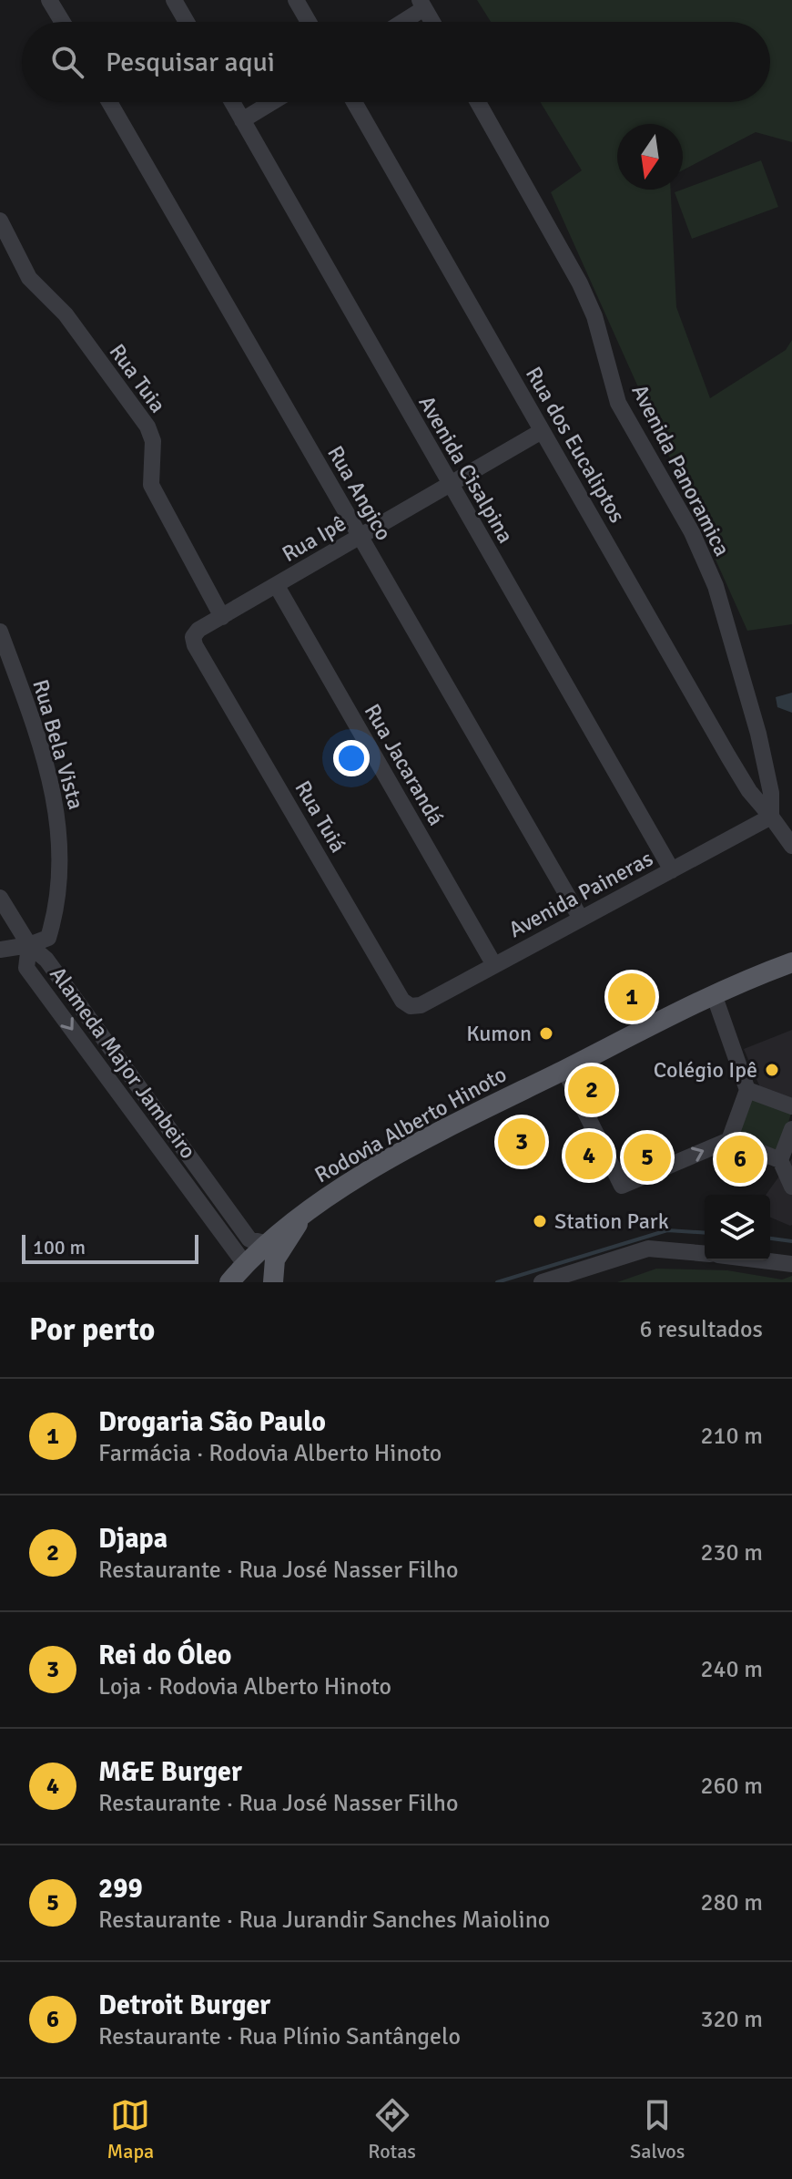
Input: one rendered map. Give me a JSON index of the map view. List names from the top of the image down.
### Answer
{
  "streets": {
    "main road": ["Rodovia Alberto Hinoto"],
    "street": [
      "Rua Tuia",
      "Rua dos Eucaliptos",
      "Avenida Cisalpina",
      "Avenida Panoramica",
      "Rua Angico",
      "Rua Ipê",
      "Rua Bela Vista",
      "Rua Jacarandá",
      "Rua Tuiá",
      "Avenida Paineras",
      "Alameda Major Jambeiro"
    ]
  },
  "crossings": [
    ["Rua Tuia", "Rua Ipê"],
    ["Rua dos Eucaliptos", "Avenida Panoramica"],
    ["Rua dos Eucaliptos", "Rua Ipê"],
    ["Rua dos Eucaliptos", "Avenida Paineras"],
    ["Avenida Cisalpina", "Rua Ipê"],
    ["Avenida Cisalpina", "Avenida Paineras"],
    ["Avenida Panoramica", "Avenida Paineras"],
    ["Rua Angico", "Rua Ipê"],
    ["Rua Angico", "Avenida Paineras"],
    ["Rua Ipê", "Rua Jacarandá"],
    ["Rua Ipê", "Rua Tuiá"],
    ["Rua Bela Vista", "Alameda Major Jambeiro"],
    ["Rua Jacarandá", "Avenida Paineras"],
    ["Rua Tuiá", "Avenida Paineras"],
    ["Alameda Major Jambeiro", "Rodovia Alberto Hinoto"]
  ],
  "places": ["Kumon", "Colégio Ipê", "Station Park"],
  "scale_bar": "100 m",
  "north": "bottom",
  "page": {
    "search": "Pesquisar aqui",
    "pins": [
      "1",
      "2",
      "3",
      "4",
      "5",
      "6"
    ],
    "scale": "100 m",
    "heading": ["Por perto", "6 resultados"],
    "list": [
      {
        "mark": "1",
        "name": "Drogaria São Paulo",
        "note": "Farmácia · Rodovia Alberto Hinoto",
        "value": "210 m"
      },
      {
        "mark": "2",
        "name": "Djapa",
        "note": "Restaurante · Rua José Nasser Filho",
        "value": "230 m"
      },
      {
        "mark": "3",
        "name": "Rei do Óleo",
        "note": "Loja · Rodovia Alberto Hinoto",
        "value": "240 m"
      },
      {
        "mark": "4",
        "name": "M&E Burger",
        "note": "Restaurante · Rua José Nasser Filho",
        "value": "260 m"
      },
      {
        "mark": "5",
        "name": "299",
        "note": "Restaurante · Rua Jurandir Sanches Maiolino",
        "value": "280 m"
      },
      {
        "mark": "6",
        "name": "Detroit Burger",
        "note": "Restaurante · Rua Plínio Santângelo",
        "value": "320 m"
      }
    ],
    "nav": ["Mapa", "Rotas", "Salvos"]
  }
}
